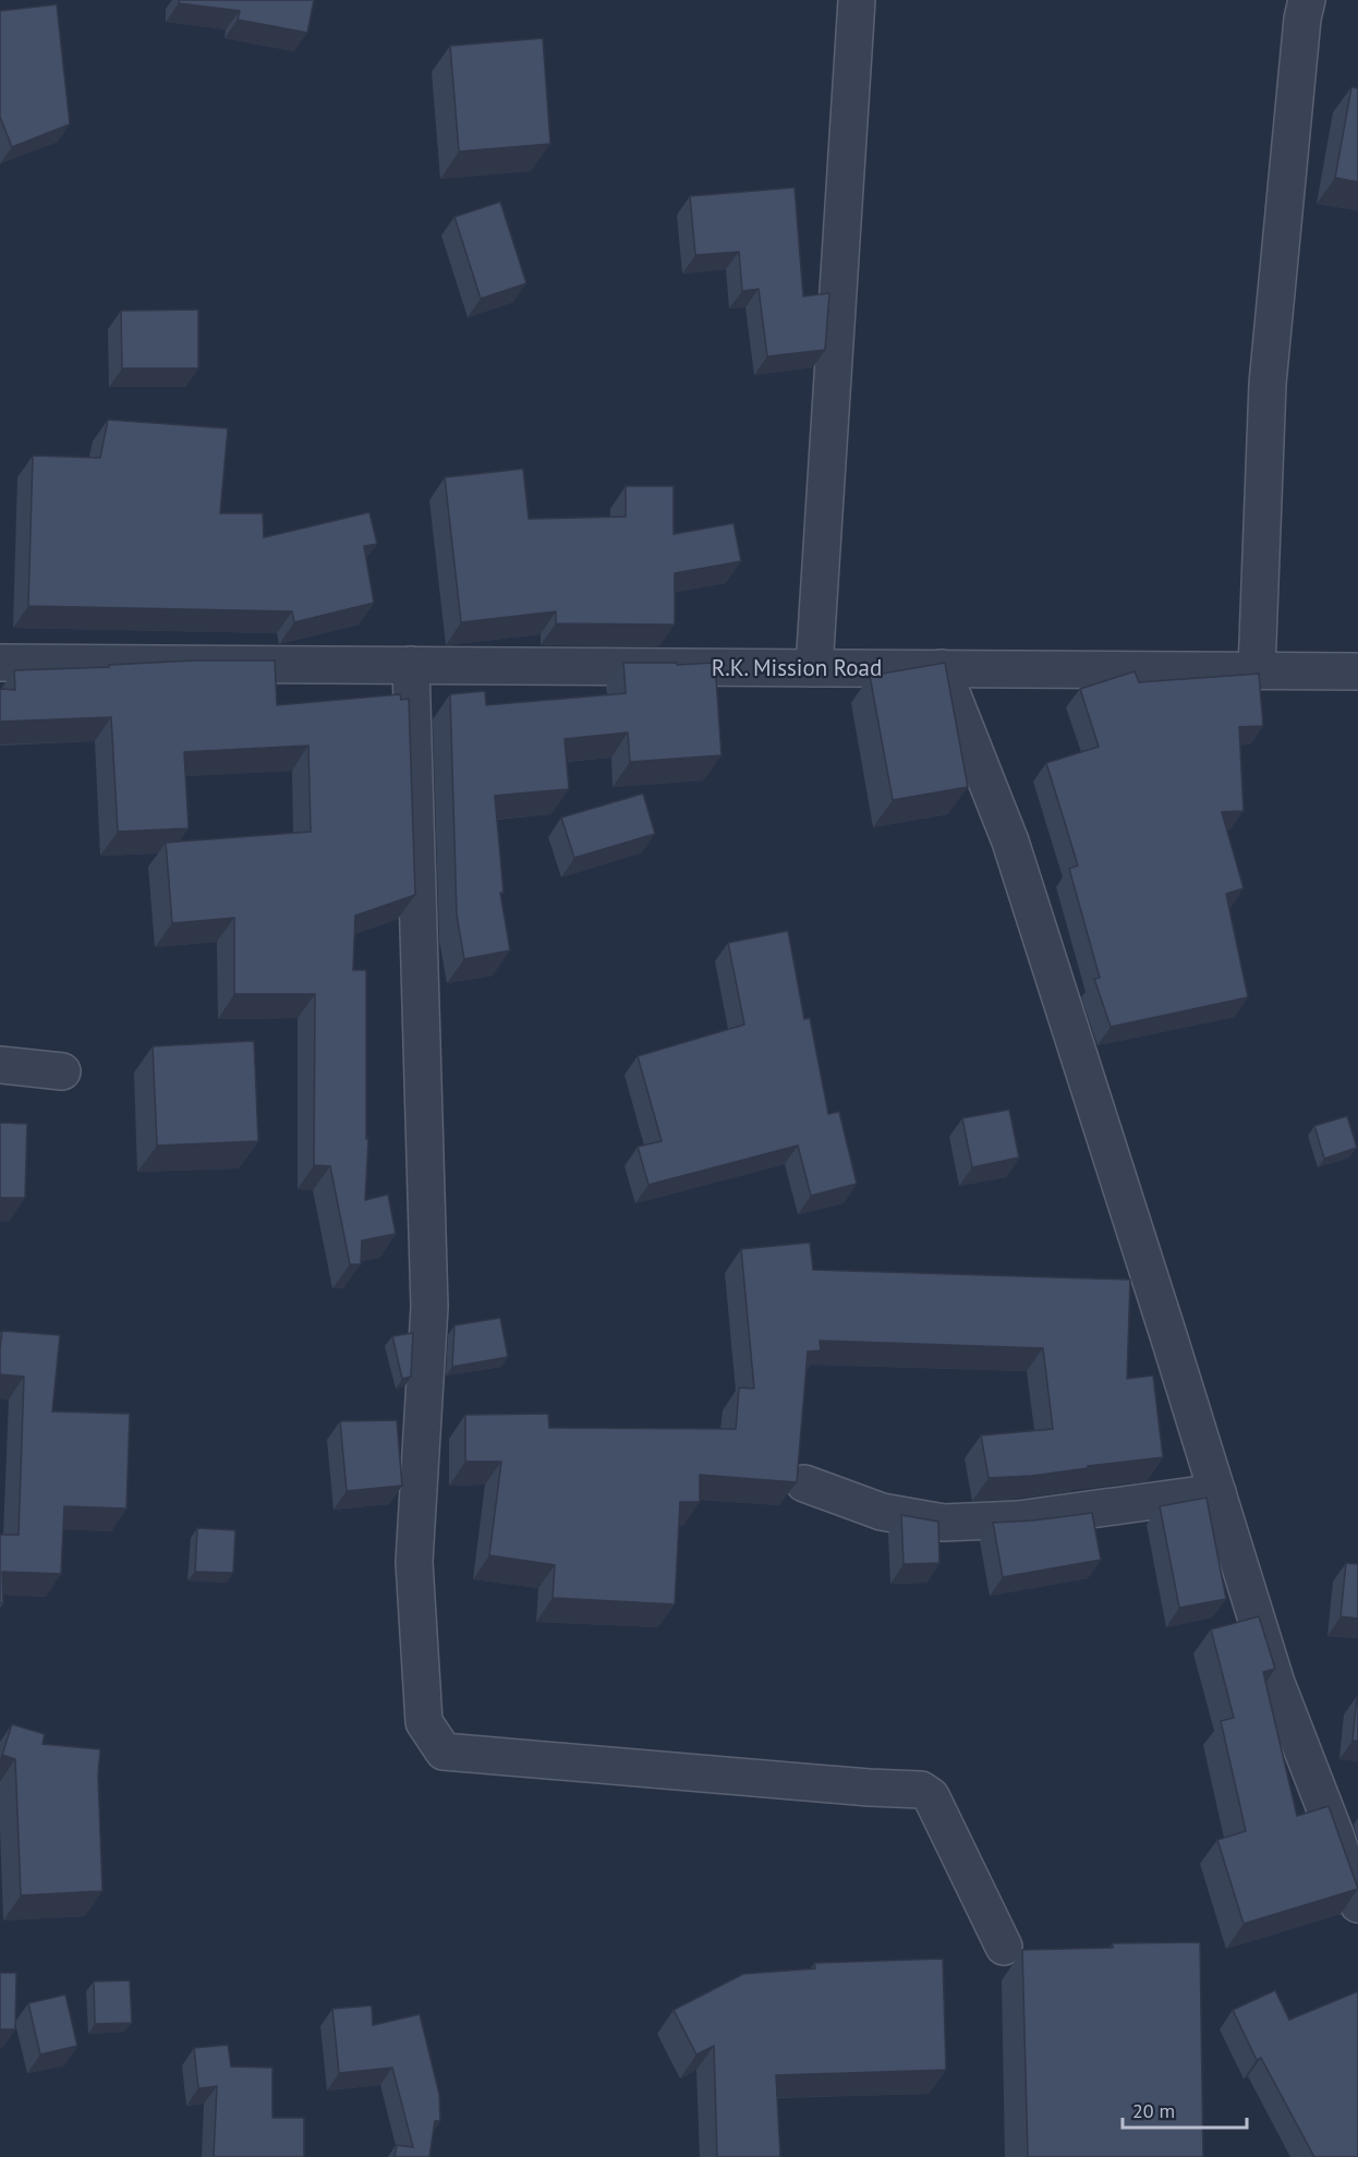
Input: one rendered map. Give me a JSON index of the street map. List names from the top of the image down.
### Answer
{
  "streets": {
    "street": ["R.K. Mission Road"]
  },
  "scale_bar": "20 m"
}
